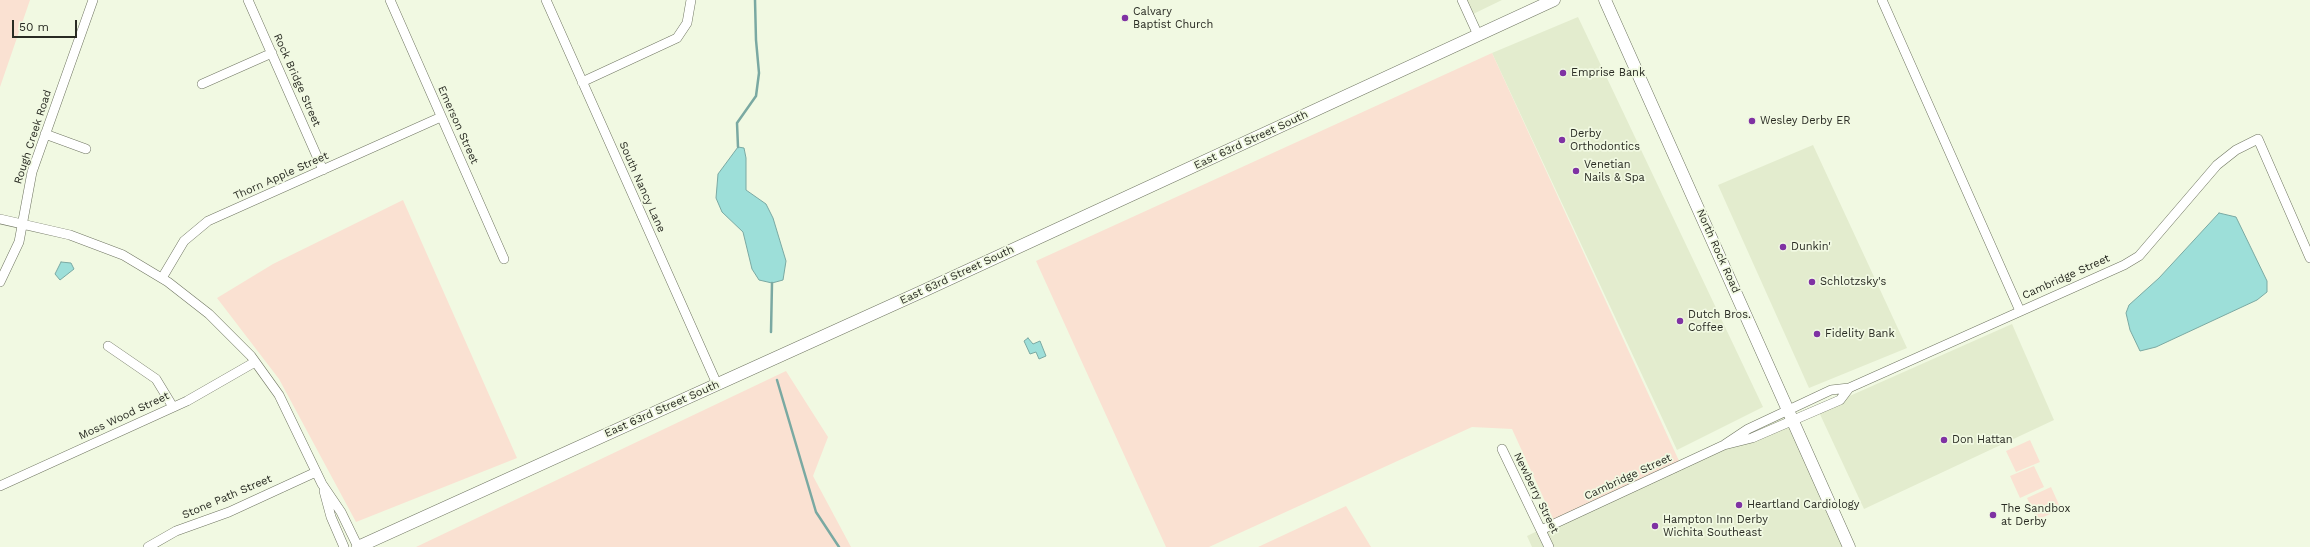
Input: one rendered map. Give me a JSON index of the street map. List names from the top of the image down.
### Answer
{
  "streets": {
    "main road": ["East 63rd Street South", "North Rock Road"],
    "street": [
      "Rock Bridge Street",
      "Emerson Street",
      "Rough Creek Road",
      "Thorn Apple Street",
      "South Nancy Lane",
      "Cambridge Street",
      "Moss Wood Street",
      "Newberry Street",
      "Stone Path Street"
    ]
  },
  "crossings": [
    ["Rock Bridge Street", "Thorn Apple Street"],
    ["Emerson Street", "Thorn Apple Street"],
    ["East 63rd Street South", "South Nancy Lane"],
    ["North Rock Road", "Cambridge Street"],
    ["Cambridge Street", "Newberry Street"]
  ],
  "places": [
    "Calvary Baptist Church",
    "Emprise Bank",
    "Wesley Derby ER",
    "Derby Orthodontics",
    "Venetian Nails & Spa",
    "Dunkin'",
    "Schlotzsky's",
    "Dutch Bros. Coffee",
    "Fidelity Bank",
    "Don Hattan",
    "Heartland Cardiology",
    "The Sandbox at Derby",
    "Hampton Inn Derby Wichita Southeast"
  ],
  "scale_bar": "50 m"
}
